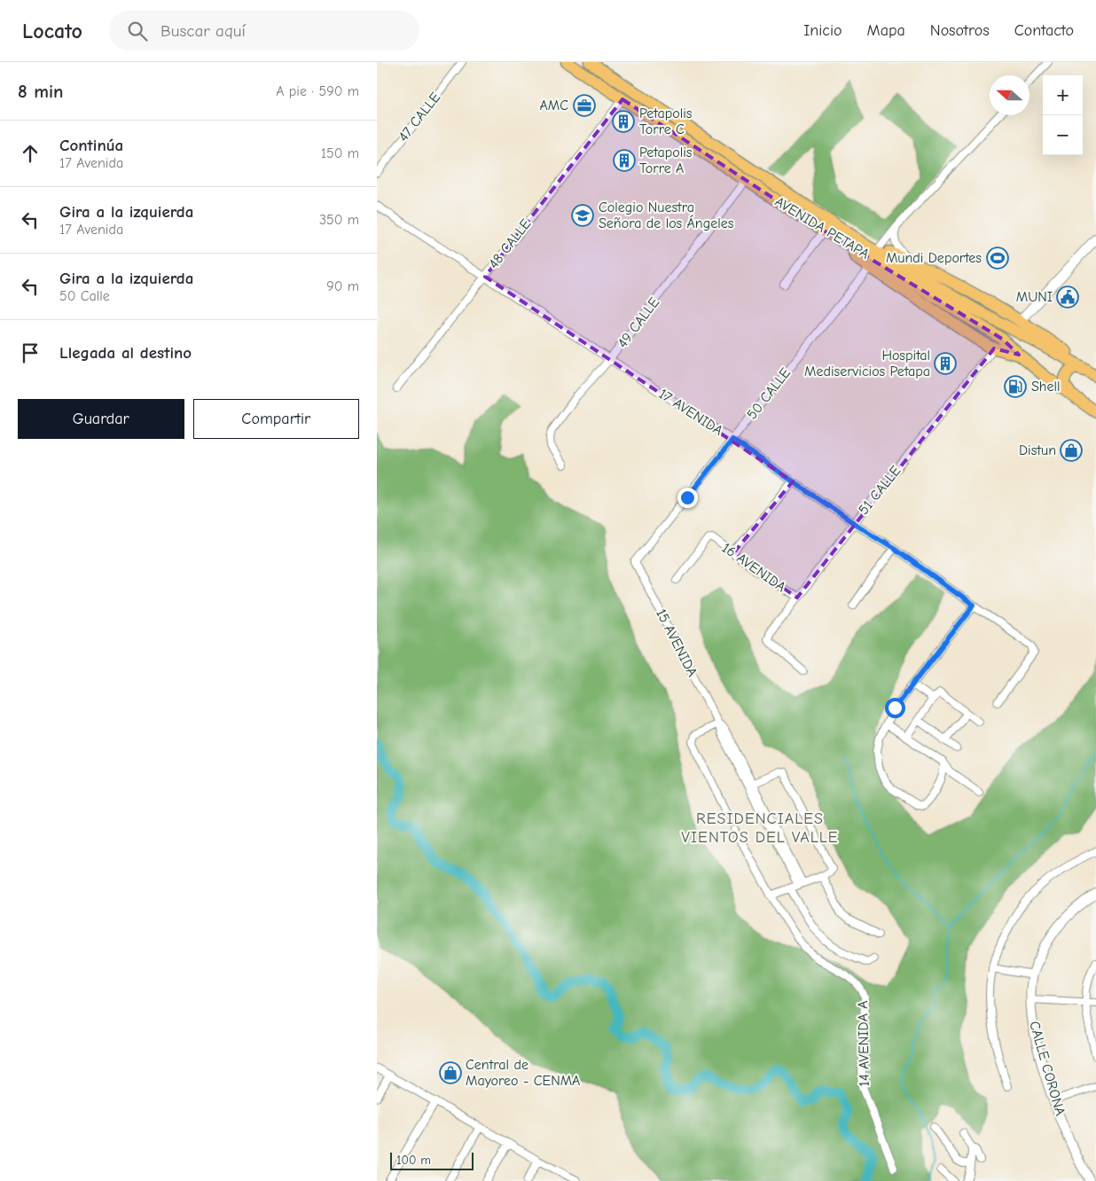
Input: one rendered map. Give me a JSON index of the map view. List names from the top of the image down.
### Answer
{
  "streets": {
    "main road": ["AVENIDA PETAPA"],
    "street": [
      "47 CALLE",
      "48 CALLE",
      "49 CALLE",
      "50 CALLE",
      "17 AVENIDA",
      "51 CALLE",
      "16 AVENIDA",
      "15 AVENIDA",
      "14 AVENIDA A",
      "CALLE CORONA"
    ]
  },
  "crossings": [
    ["AVENIDA PETAPA", "48 CALLE"],
    ["AVENIDA PETAPA", "49 CALLE"],
    ["48 CALLE", "17 AVENIDA"],
    ["49 CALLE", "17 AVENIDA"],
    ["50 CALLE", "17 AVENIDA"],
    ["50 CALLE", "15 AVENIDA"],
    ["17 AVENIDA", "51 CALLE"],
    ["51 CALLE", "16 AVENIDA"]
  ],
  "districts": ["RESIDENCIALES VIENTOS DEL VALLE"],
  "places": {
    "office": ["AMC"],
    "building": ["Petapolis Torre C", "Petapolis Torre A", "Hospital Mediservicios Petapa"],
    "school or university": ["Colegio Nuestra Señora de los Ángeles"],
    "sports": ["Mundi Deportes"],
    "public building": ["MUNI"],
    "fuel station": ["Shell"],
    "shop": ["Distun", "Central de Mayoreo - CENMA"]
  },
  "scale_bar": "100 m",
  "north": "left",
  "page": {
    "header": "Locato",
    "search": "Buscar aquí",
    "nav": [
      "Inicio",
      "Mapa",
      "Nosotros",
      "Contacto"
    ],
    "heading": ["8 min", "A pie · 590 m"],
    "map_buttons": ["+", "−"],
    "list": [
      ["Continúa", "17 Avenida", "150 m"],
      ["Gira a la izquierda", "17 Avenida", "350 m"],
      ["Gira a la izquierda", "50 Calle", "90 m"],
      "Llegada al destino"
    ],
    "buttons": ["Guardar", "Compartir"],
    "scale": "100 m"
  }
}
